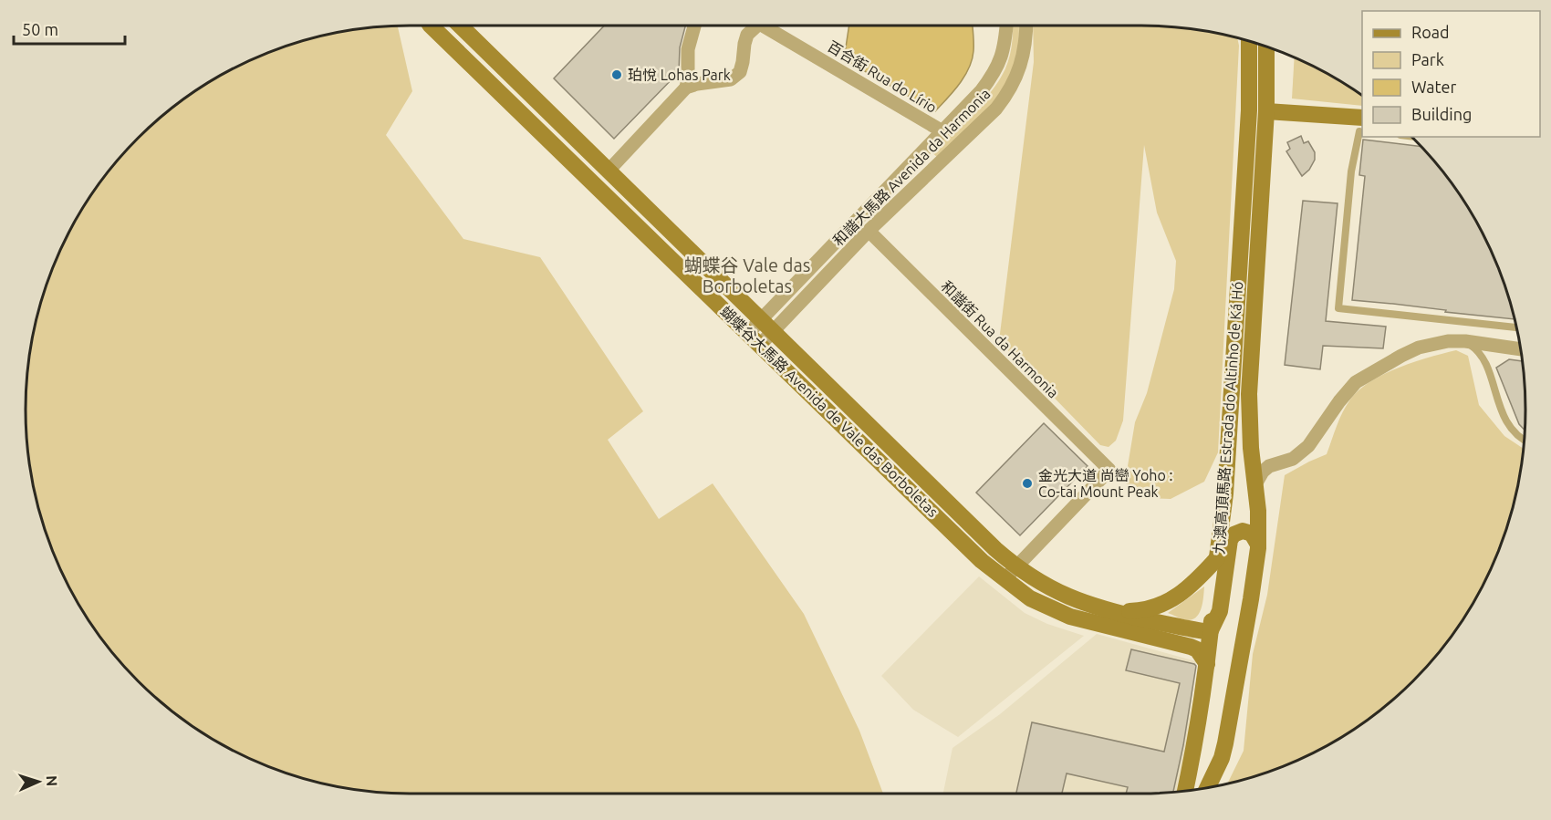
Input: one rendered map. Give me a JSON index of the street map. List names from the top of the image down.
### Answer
{
  "streets": {
    "street": [
      "百合街 Rua do Lírio",
      "和諧大馬路 Avenida da Harmonia",
      "和諧街 Rua da Harmonia",
      "蝴蝶谷大馬路 Avenida de Vale das Borboletas",
      "九澳高頂馬路 Estrada do Altinho de Ká Hó"
    ]
  },
  "crossings": [
    ["百合街 Rua do Lírio", "和諧大馬路 Avenida da Harmonia"],
    ["和諧大馬路 Avenida da Harmonia", "和諧街 Rua da Harmonia"],
    ["和諧大馬路 Avenida da Harmonia", "蝴蝶谷大馬路 Avenida de Vale das Borboletas"],
    ["和諧街 Rua da Harmonia", "蝴蝶谷大馬路 Avenida de Vale das Borboletas"],
    ["蝴蝶谷大馬路 Avenida de Vale das Borboletas", "九澳高頂馬路 Estrada do Altinho de Ká Hó"]
  ],
  "districts": ["蝴蝶谷 Vale das Borboletas"],
  "places": ["珀悅 Lohas Park", "金光大道 尚巒 Yoho : Co-tai Mount Peak"],
  "legend": [
    "Road",
    "Park",
    "Water",
    "Building"
  ],
  "scale_bar": "50 m",
  "north": "right"
}
